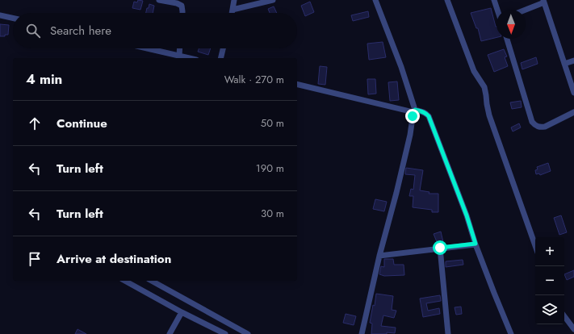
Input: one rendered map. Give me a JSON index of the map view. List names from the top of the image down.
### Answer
{
  "north": "bottom",
  "page": {
    "search": "Search here",
    "heading": ["4 min", "Walk · 270 m"],
    "list": [
      ["Continue", "50 m"],
      ["Turn left", "190 m"],
      ["Turn left", "30 m"],
      "Arrive at destination"
    ],
    "map_buttons": ["+", "−"]
  }
}
